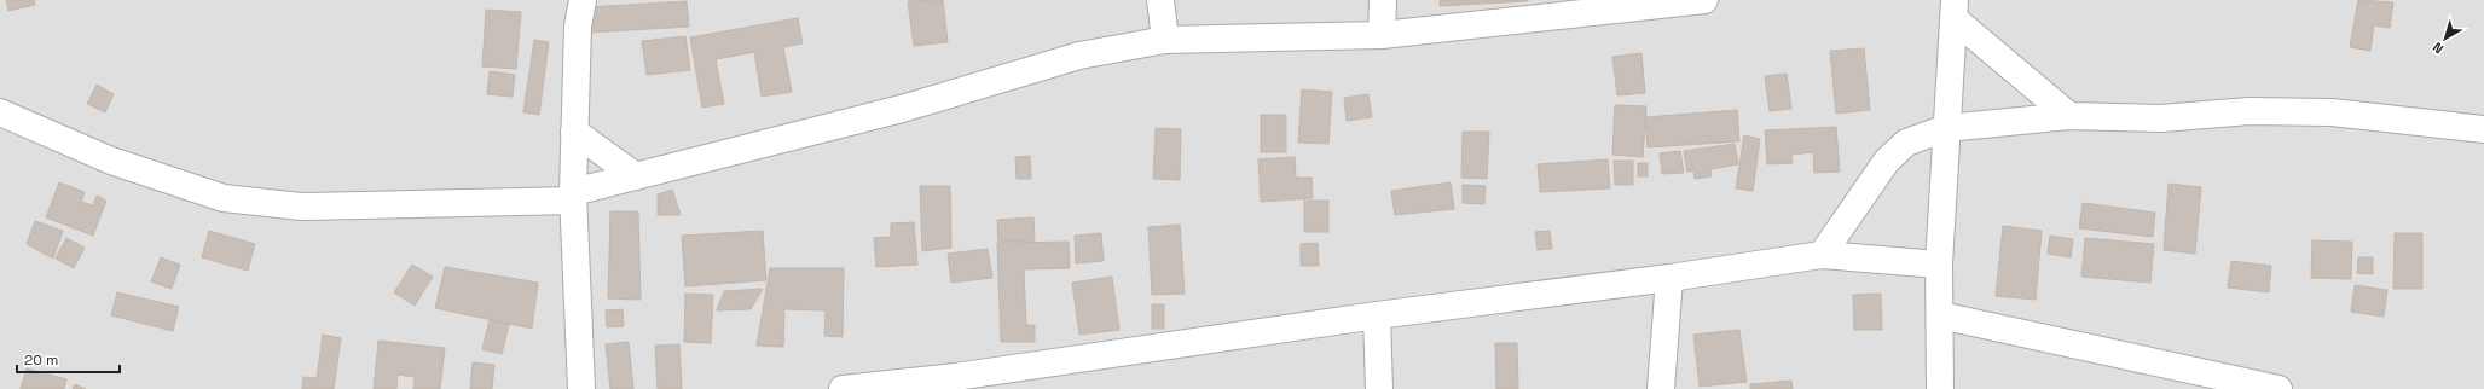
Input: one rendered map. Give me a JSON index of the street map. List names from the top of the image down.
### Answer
{
  "scale_bar": "20 m",
  "north": "bottom left"
}
